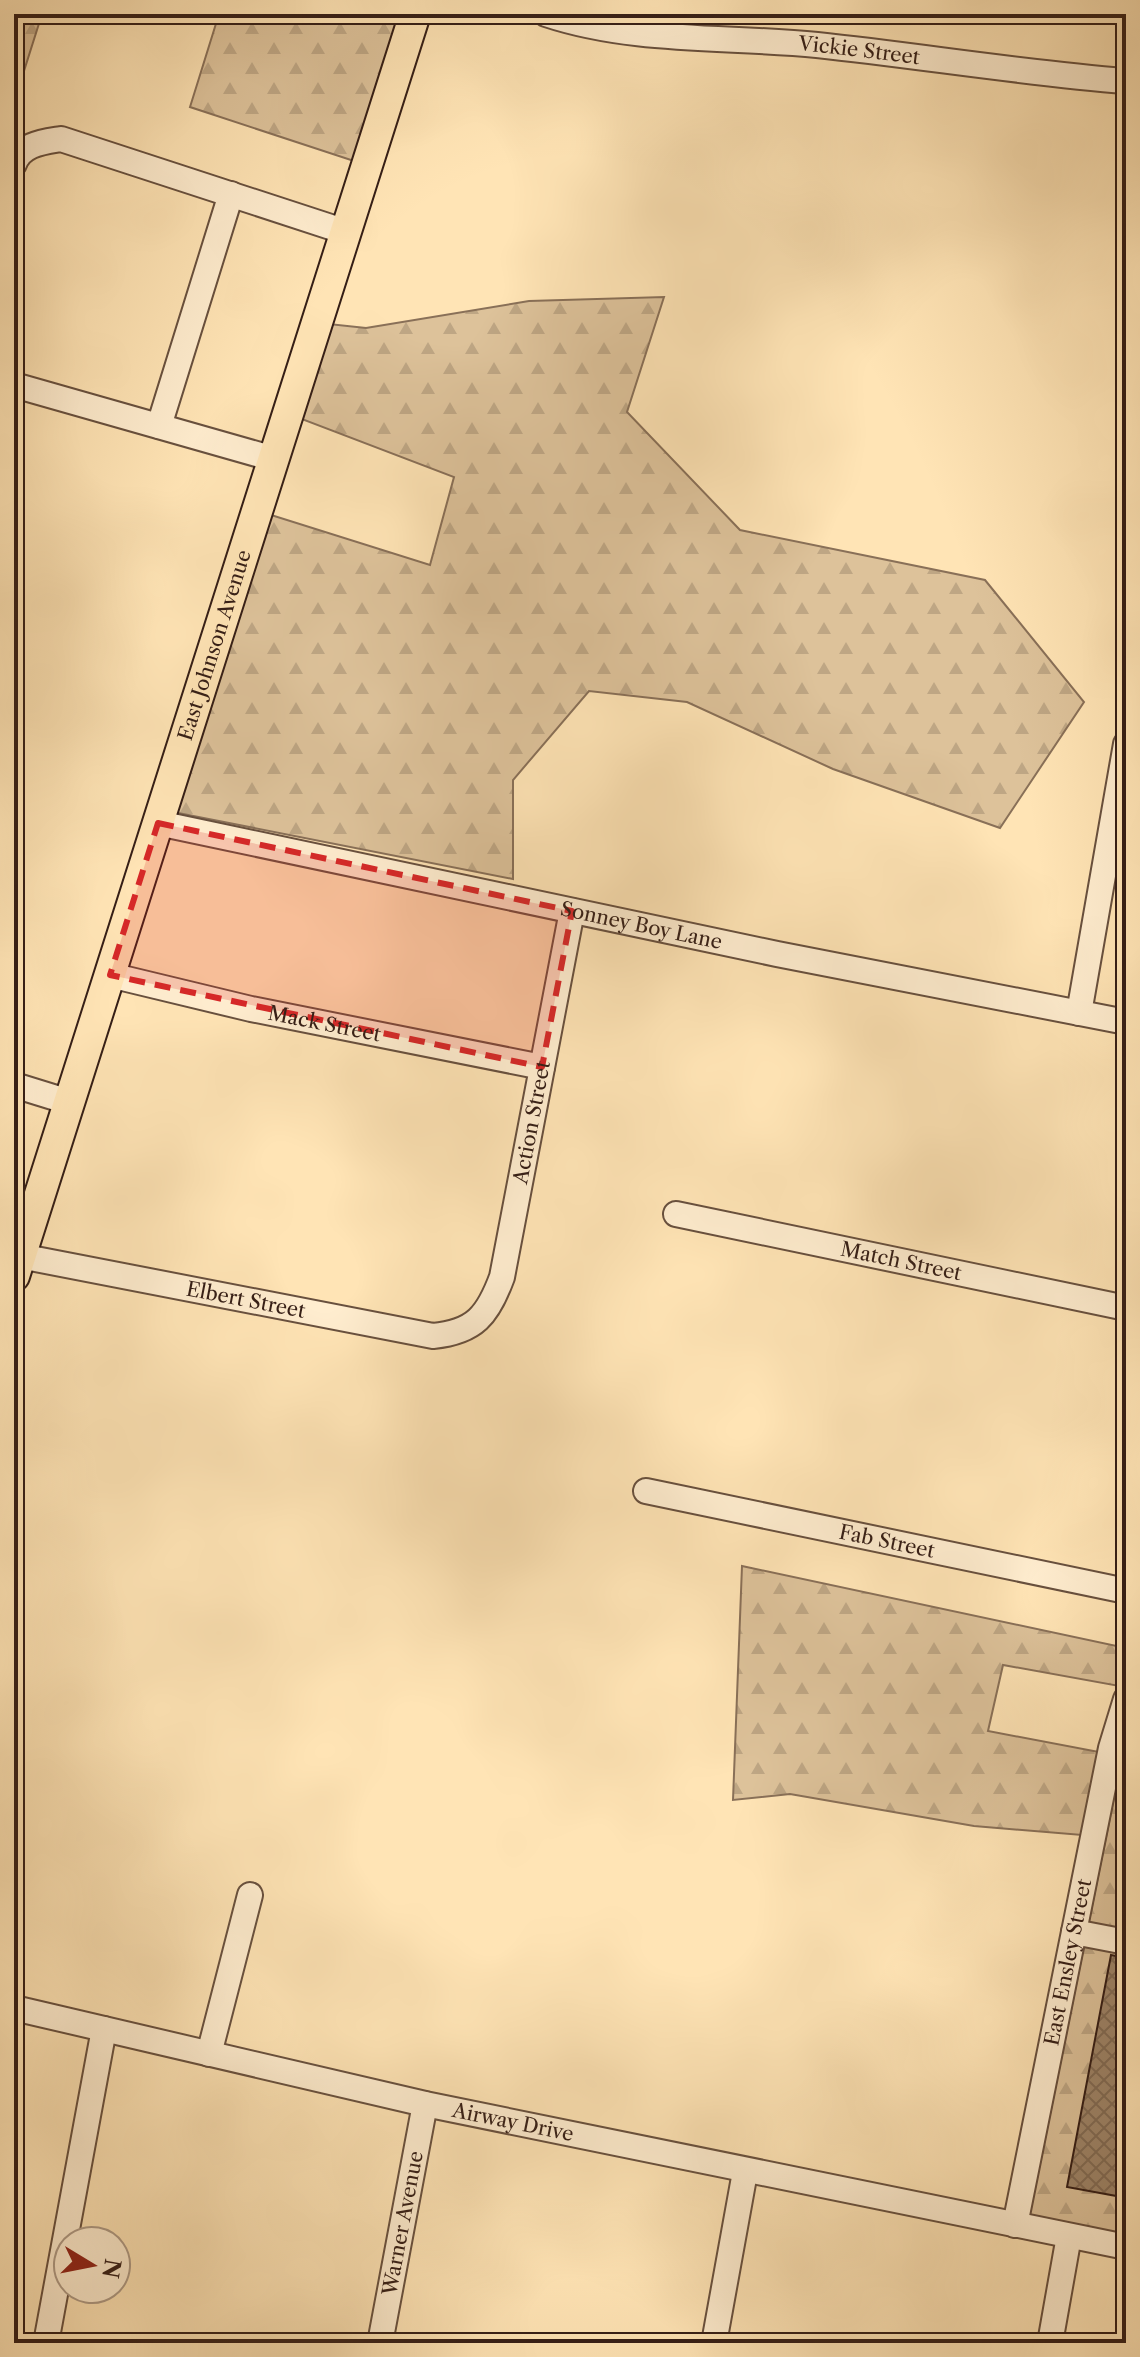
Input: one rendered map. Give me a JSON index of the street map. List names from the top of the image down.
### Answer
{
  "streets": {
    "main road": ["East Johnson Avenue"],
    "street": [
      "Vickie Street",
      "Sonney Boy Lane",
      "Mack Street",
      "Action Street",
      "Match Street",
      "Elbert Street",
      "Fab Street",
      "East Ensley Street",
      "Airway Drive",
      "Warner Avenue"
    ]
  },
  "crossings": [
    ["East Johnson Avenue", "Sonney Boy Lane"],
    ["East Johnson Avenue", "Mack Street"],
    ["East Johnson Avenue", "Elbert Street"],
    ["Sonney Boy Lane", "Action Street"],
    ["Mack Street", "Action Street"],
    ["Action Street", "Elbert Street"],
    ["East Ensley Street", "Airway Drive"],
    ["Airway Drive", "Warner Avenue"]
  ],
  "north": "right"
}
